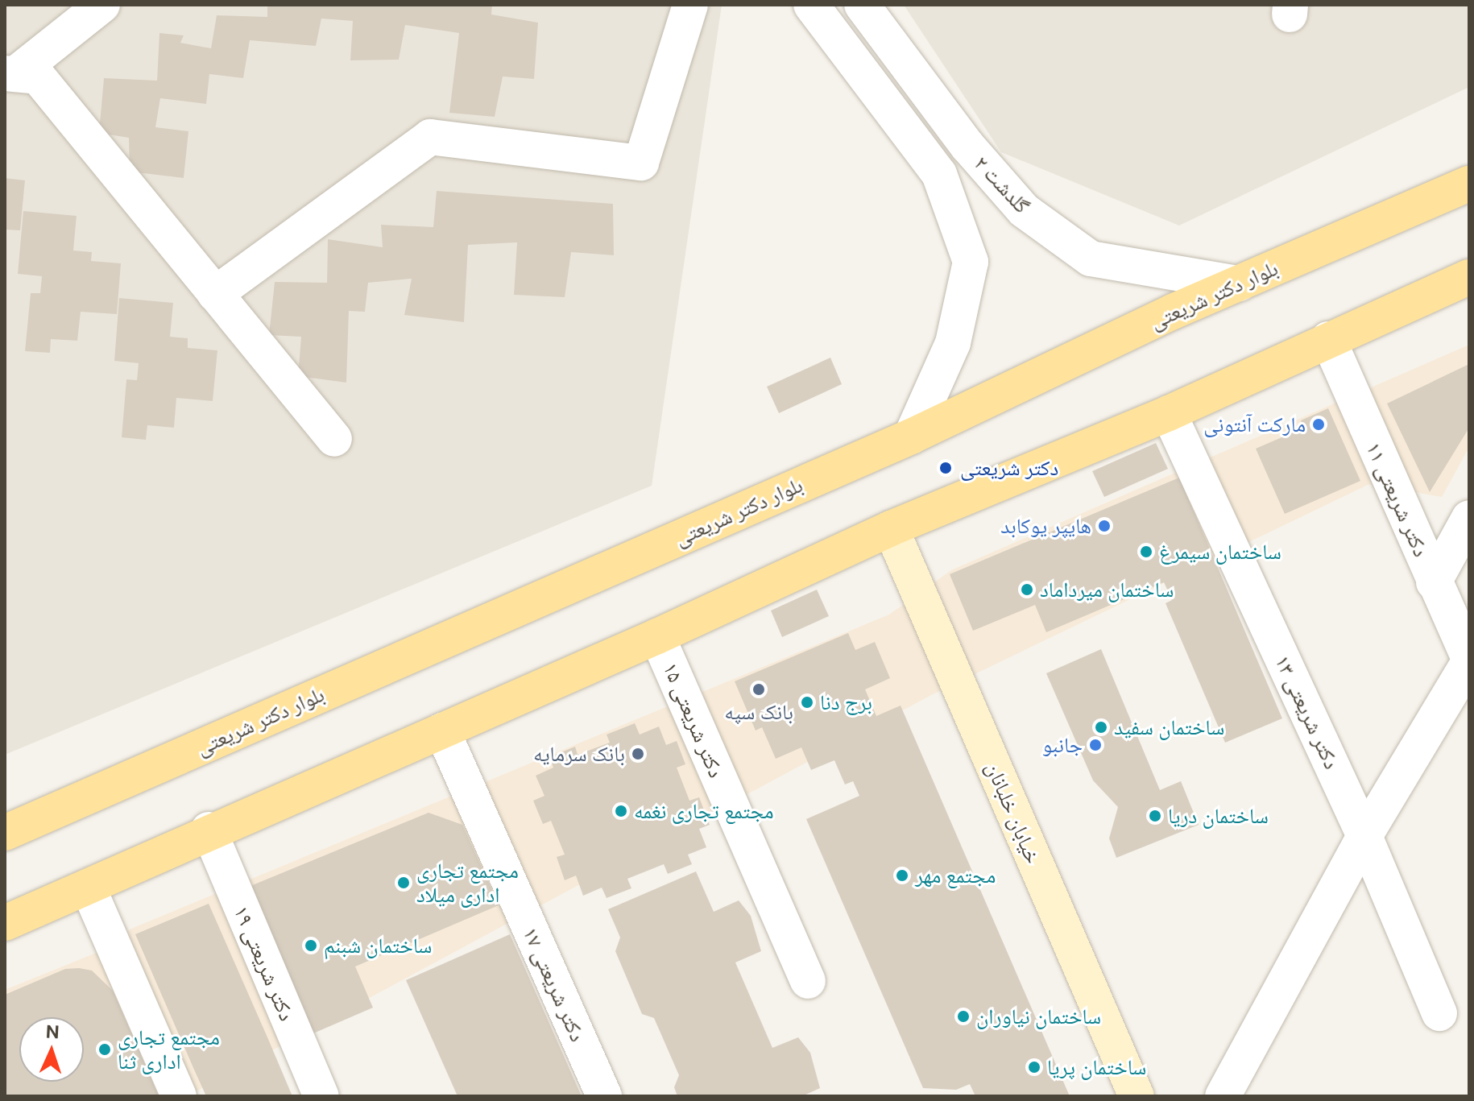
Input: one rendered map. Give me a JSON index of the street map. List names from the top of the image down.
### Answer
{
  "streets": {
    "main road": ["بلوار دکتر شریعتی"],
    "street": [
      "گلدشت ۲",
      "۱۱ دکتر شریعتی",
      "۱۳ دکتر شریعتی",
      "۱۵ دکتر شریعتی",
      "خیابان خلبانان",
      "۱۹ دکتر شریعتی",
      "۱۷ دکتر شریعتی"
    ]
  },
  "crossings": [
    ["گلدشت ۲", "بلوار دکتر شریعتی"]
  ],
  "places": [
    "مارکت آنتونی",
    "دکتر شریعتی",
    "هایپر یوکابد",
    "ساختمان سیمرغ",
    "ساختمان میرداماد",
    "بانک سپه",
    "برج دنا",
    "ساختمان سفید",
    "جانبو",
    "بانک سرمایه",
    "مجتمع تجاری نغمه",
    "ساختمان دریا",
    "مجتمع مهر",
    "مجتمع تجاری اداری میلاد",
    "ساختمان شبنم",
    "ساختمان نیاوران",
    "مجتمع تجاری اداری ثنا",
    "ساختمان پریا"
  ],
  "north": "top"
}
